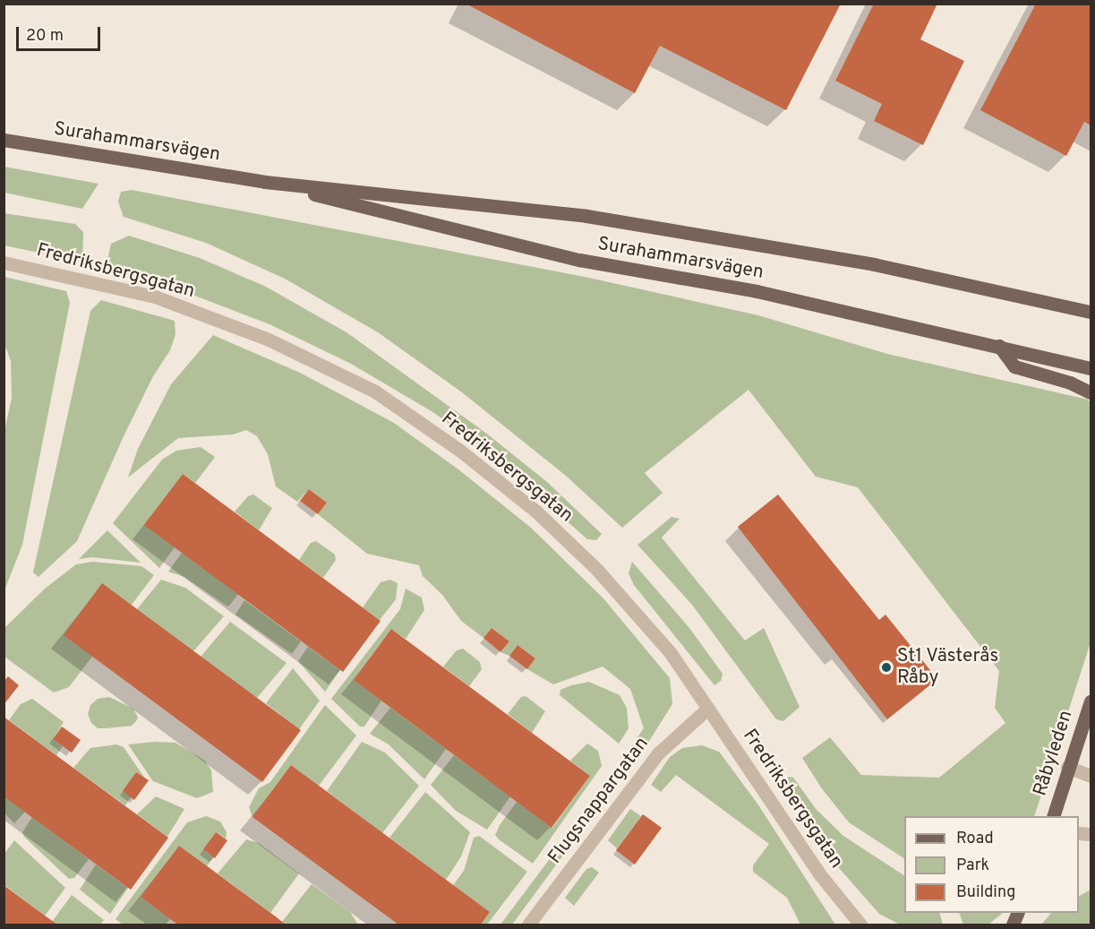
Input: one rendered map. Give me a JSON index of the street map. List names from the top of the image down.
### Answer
{
  "streets": {
    "main road": ["Surahammarsvägen", "Råbyleden"],
    "street": ["Fredriksbergsgatan", "Flugsnappargatan"]
  },
  "crossings": [
    ["Fredriksbergsgatan", "Flugsnappargatan"]
  ],
  "places": ["St1 Västerås Råby"],
  "legend": ["Road", "Park", "Building"],
  "scale_bar": "20 m"
}
